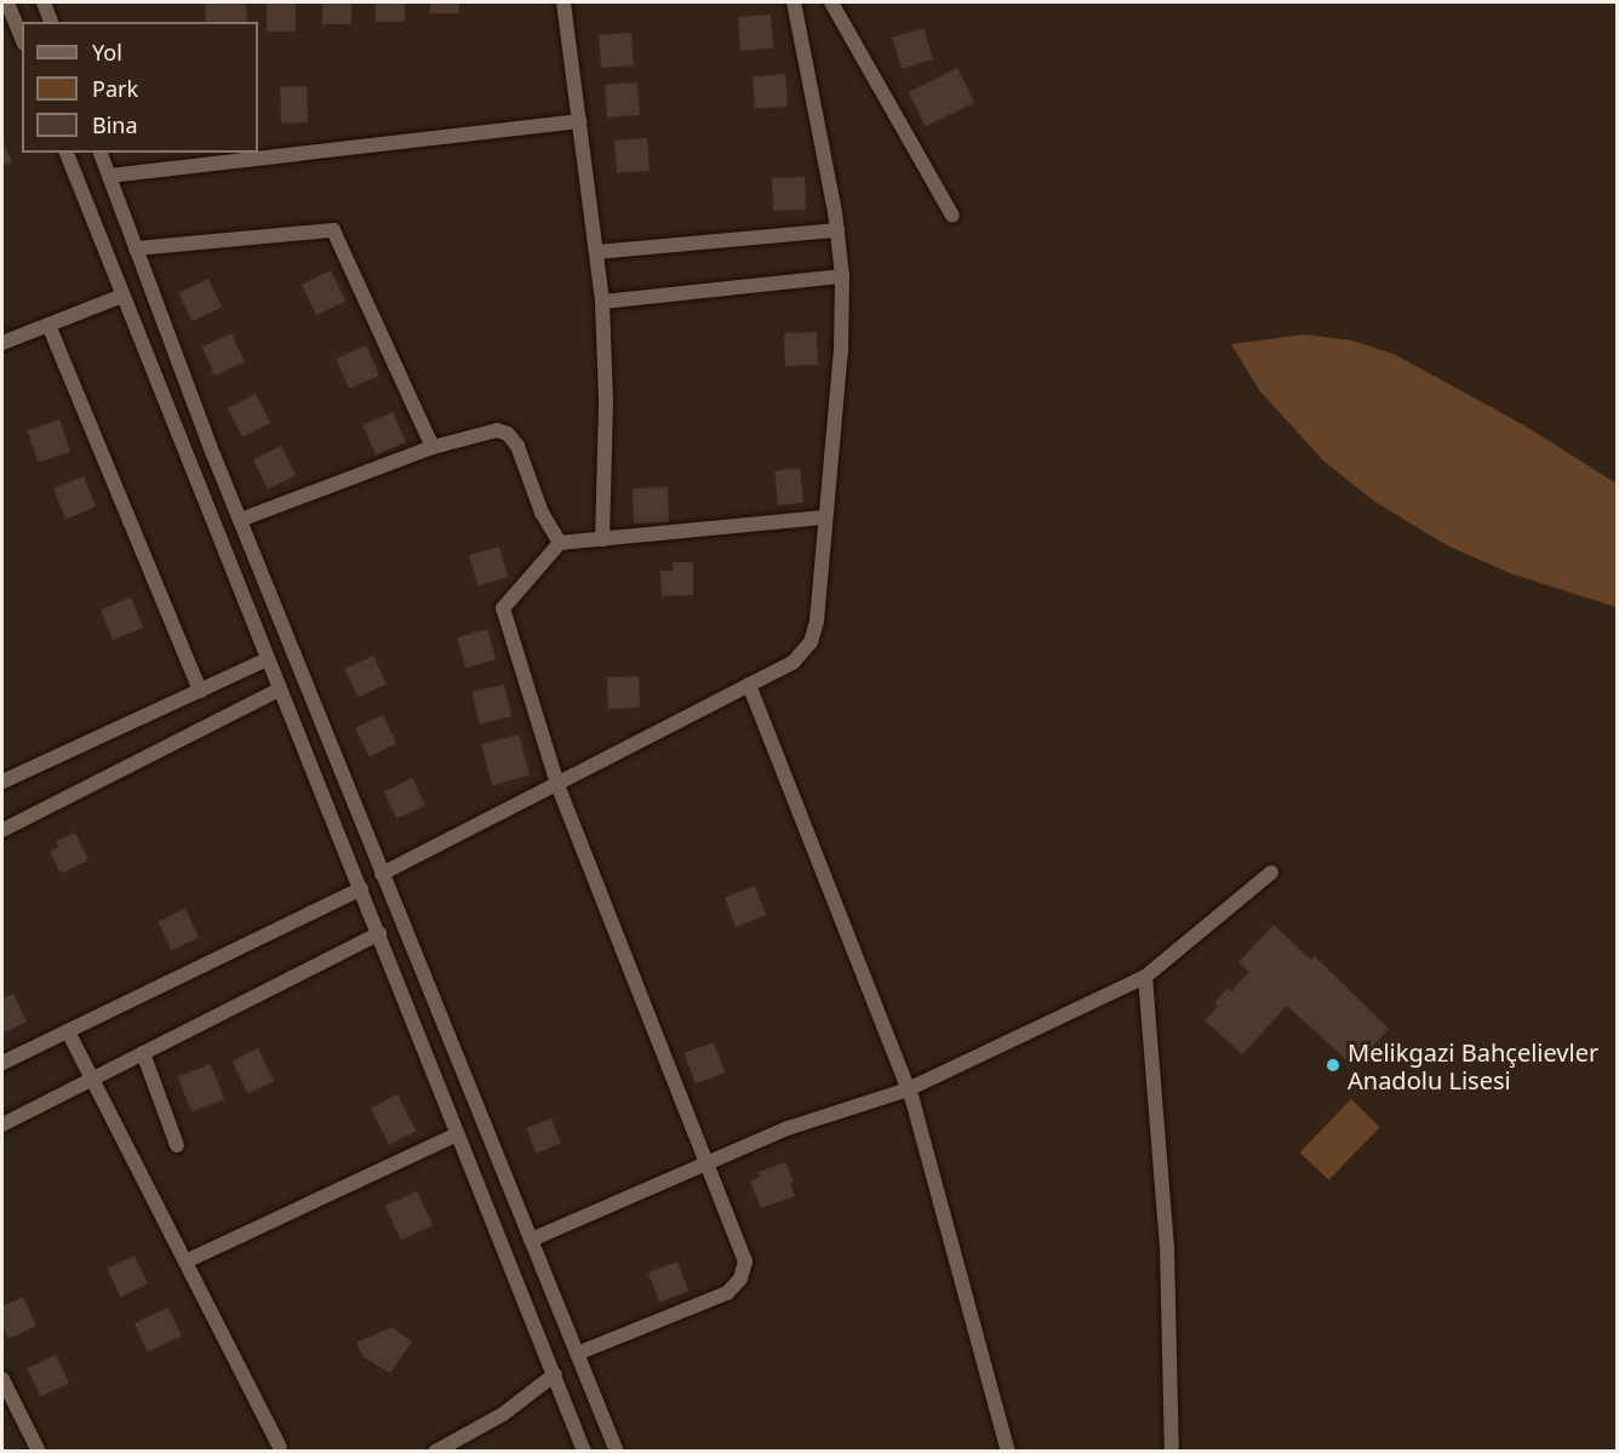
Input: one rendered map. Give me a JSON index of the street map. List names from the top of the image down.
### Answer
{
  "places": ["Melikgazi Bahçelievler Anadolu Lisesi"],
  "legend": ["Yol", "Park", "Bina"]
}
